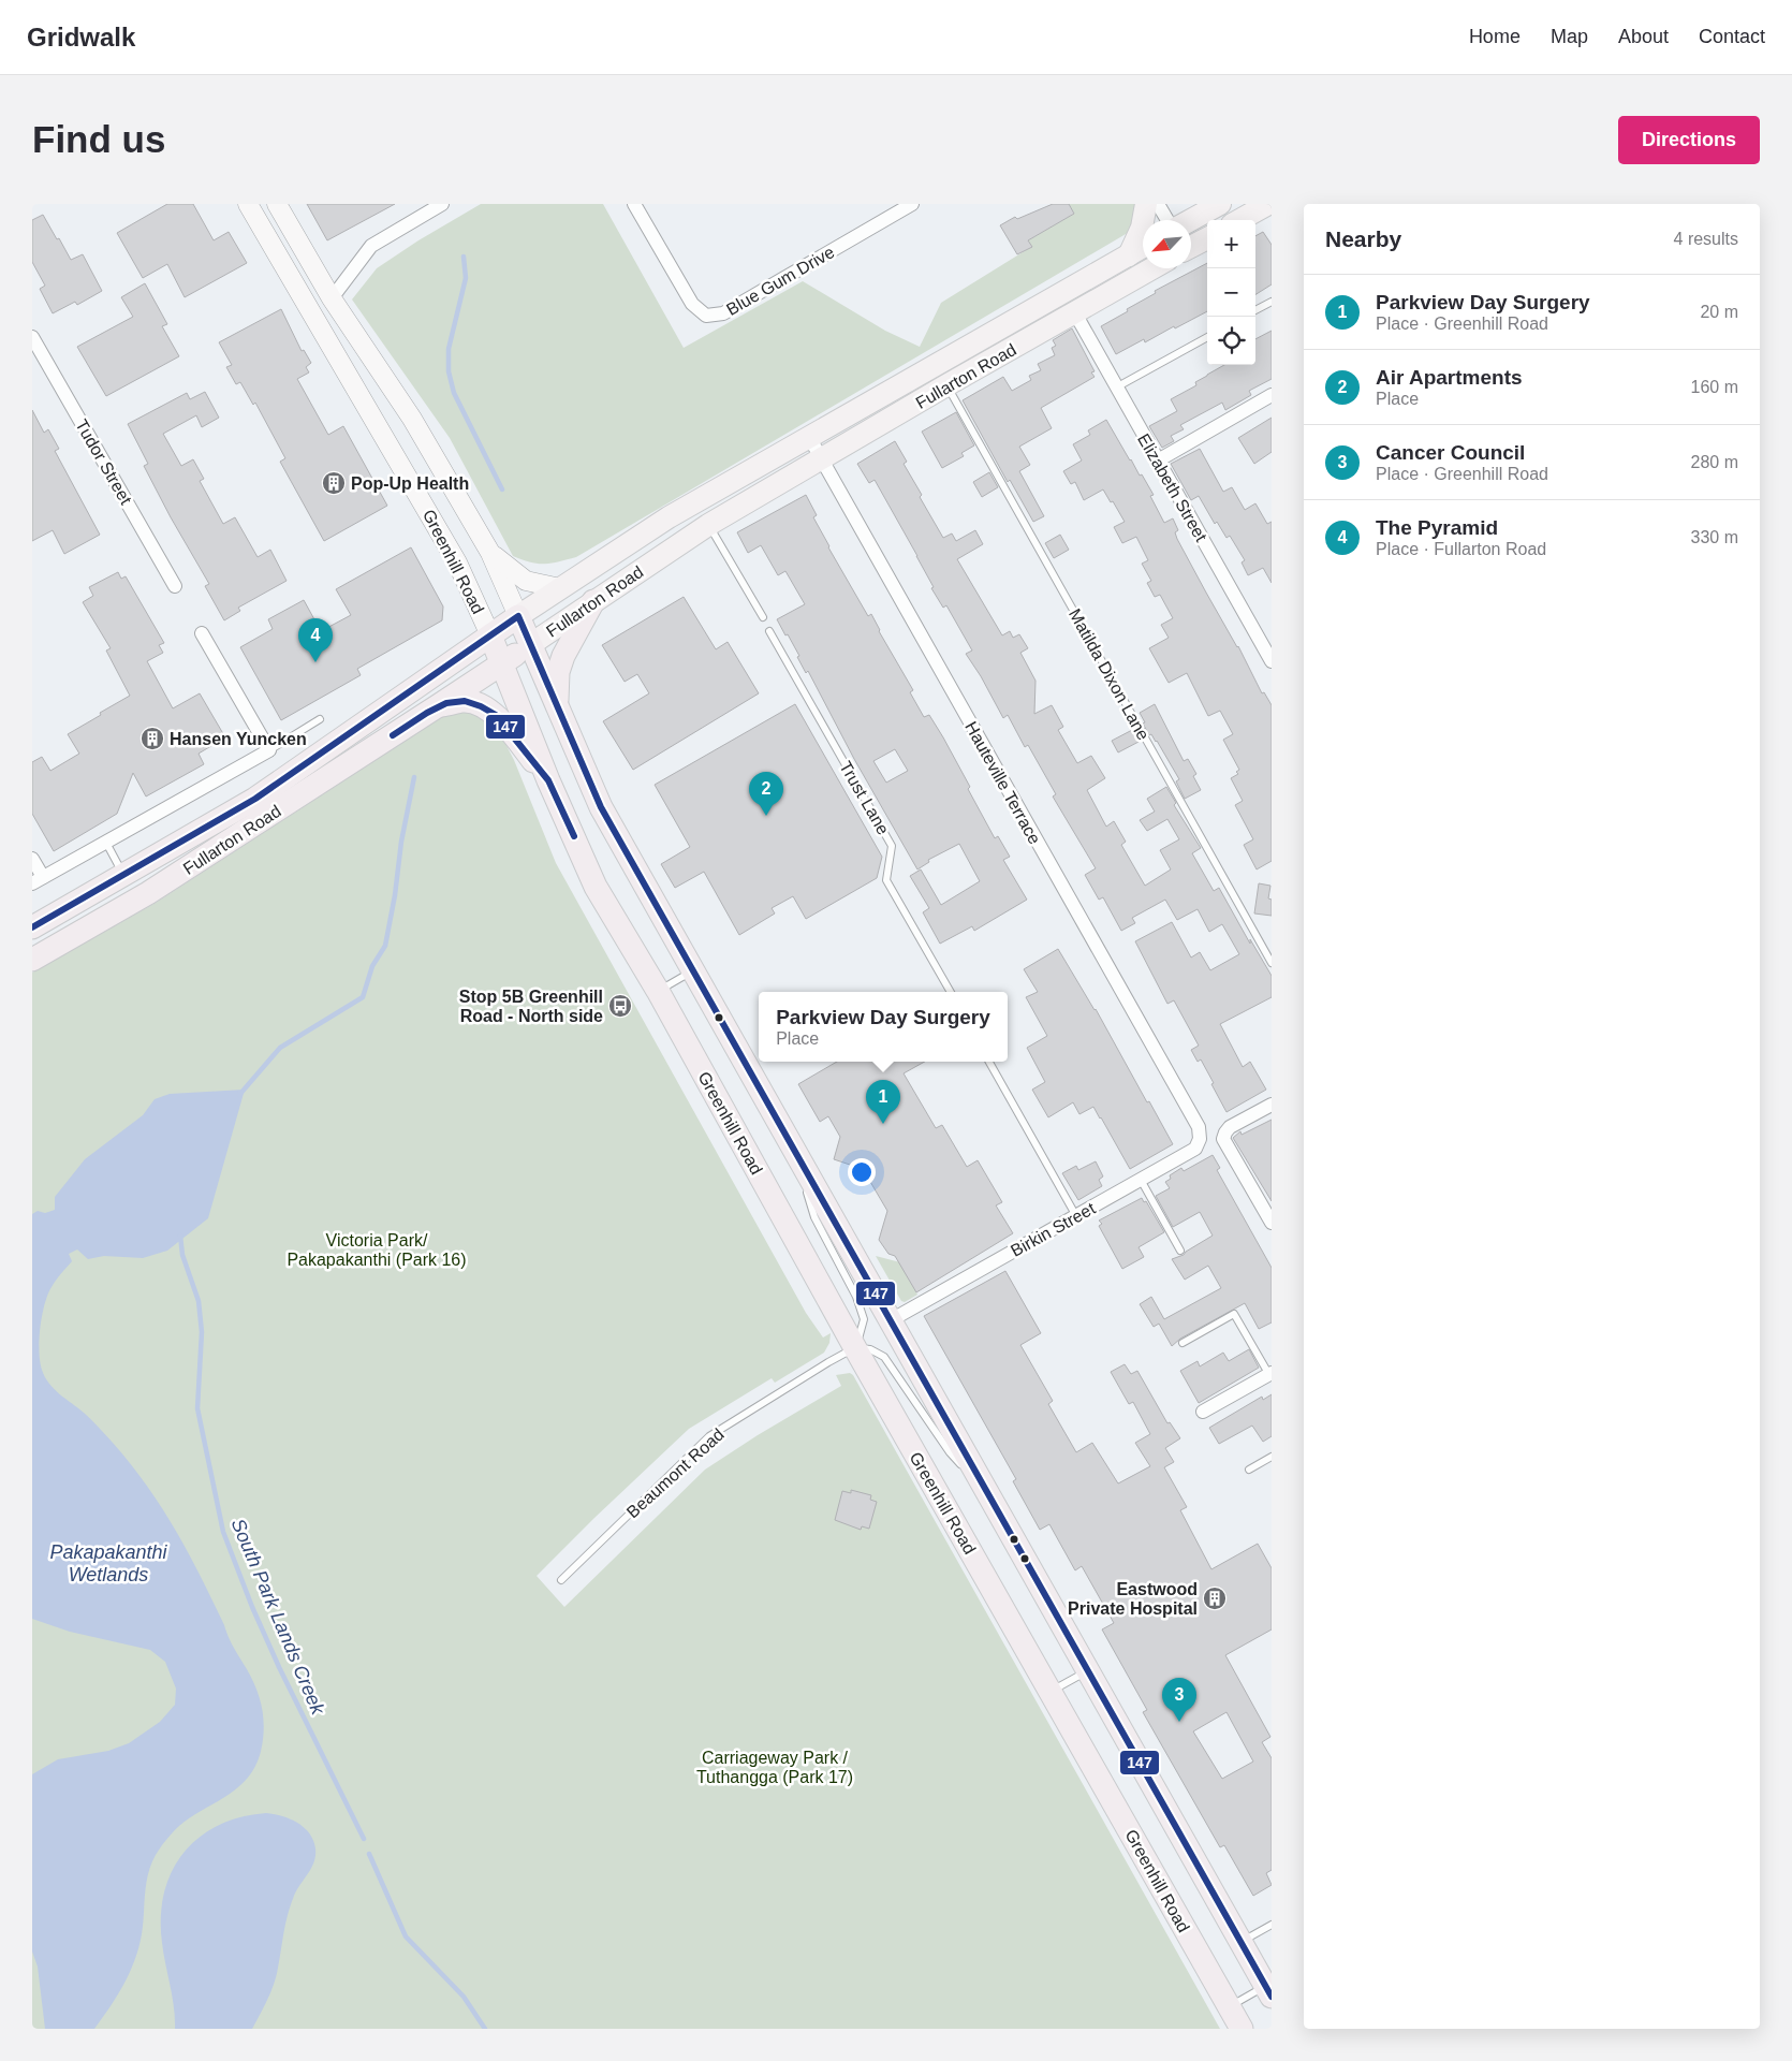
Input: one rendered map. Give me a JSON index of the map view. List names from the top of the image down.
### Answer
{
  "streets": {
    "highway": ["Fullarton Road", "Greenhill Road"],
    "street": [
      "Blue Gum Drive",
      "Tudor Street",
      "Elizabeth Street",
      "Hauteville Terrace",
      "Birkin Street"
    ],
    "lane": ["Matilda Dixon Lane", "Trust Lane", "Beaumont Road"]
  },
  "crossings": [
    ["Fullarton Road", "Elizabeth Street"],
    ["Fullarton Road", "Greenhill Road"],
    ["Fullarton Road", "Matilda Dixon Lane"],
    ["Fullarton Road", "Hauteville Terrace"],
    ["Greenhill Road", "Birkin Street"],
    ["Greenhill Road", "Beaumont Road"],
    ["Hauteville Terrace", "Birkin Street"]
  ],
  "water": ["Pakapakanthi Wetlands", "South Park Lands Creek"],
  "parks": ["Victoria Park/ Pakapakanthi (Park 16)", "Carriageway Park / Tuthangga (Park 17)"],
  "places": {
    "building": ["Pop-Up Health", "Hansen Yuncken", "Eastwood Private Hospital"],
    "bus stop": ["Stop 5B Greenhill Road - North side"]
  },
  "lines": ["transit line 147"],
  "north": "bottom left",
  "page": {
    "header": "Gridwalk",
    "nav": [
      "Home",
      "Map",
      "About",
      "Contact"
    ],
    "buttons": "Directions",
    "title": "Find us",
    "heading": ["Nearby", "4 results"],
    "map_buttons": ["+", "−"],
    "list": [
      {
        "mark": "1",
        "name": "Parkview Day Surgery",
        "note": "Place · Greenhill Road",
        "value": "20 m"
      },
      {
        "mark": "2",
        "name": "Air Apartments",
        "note": "Place",
        "value": "160 m"
      },
      {
        "mark": "3",
        "name": "Cancer Council",
        "note": "Place · Greenhill Road",
        "value": "280 m"
      },
      {
        "mark": "4",
        "name": "The Pyramid",
        "note": "Place · Fullarton Road",
        "value": "330 m"
      }
    ],
    "pins": [
      "4",
      "2",
      "1",
      "3"
    ],
    "popup": ["Parkview Day Surgery", "Place"]
  }
}
